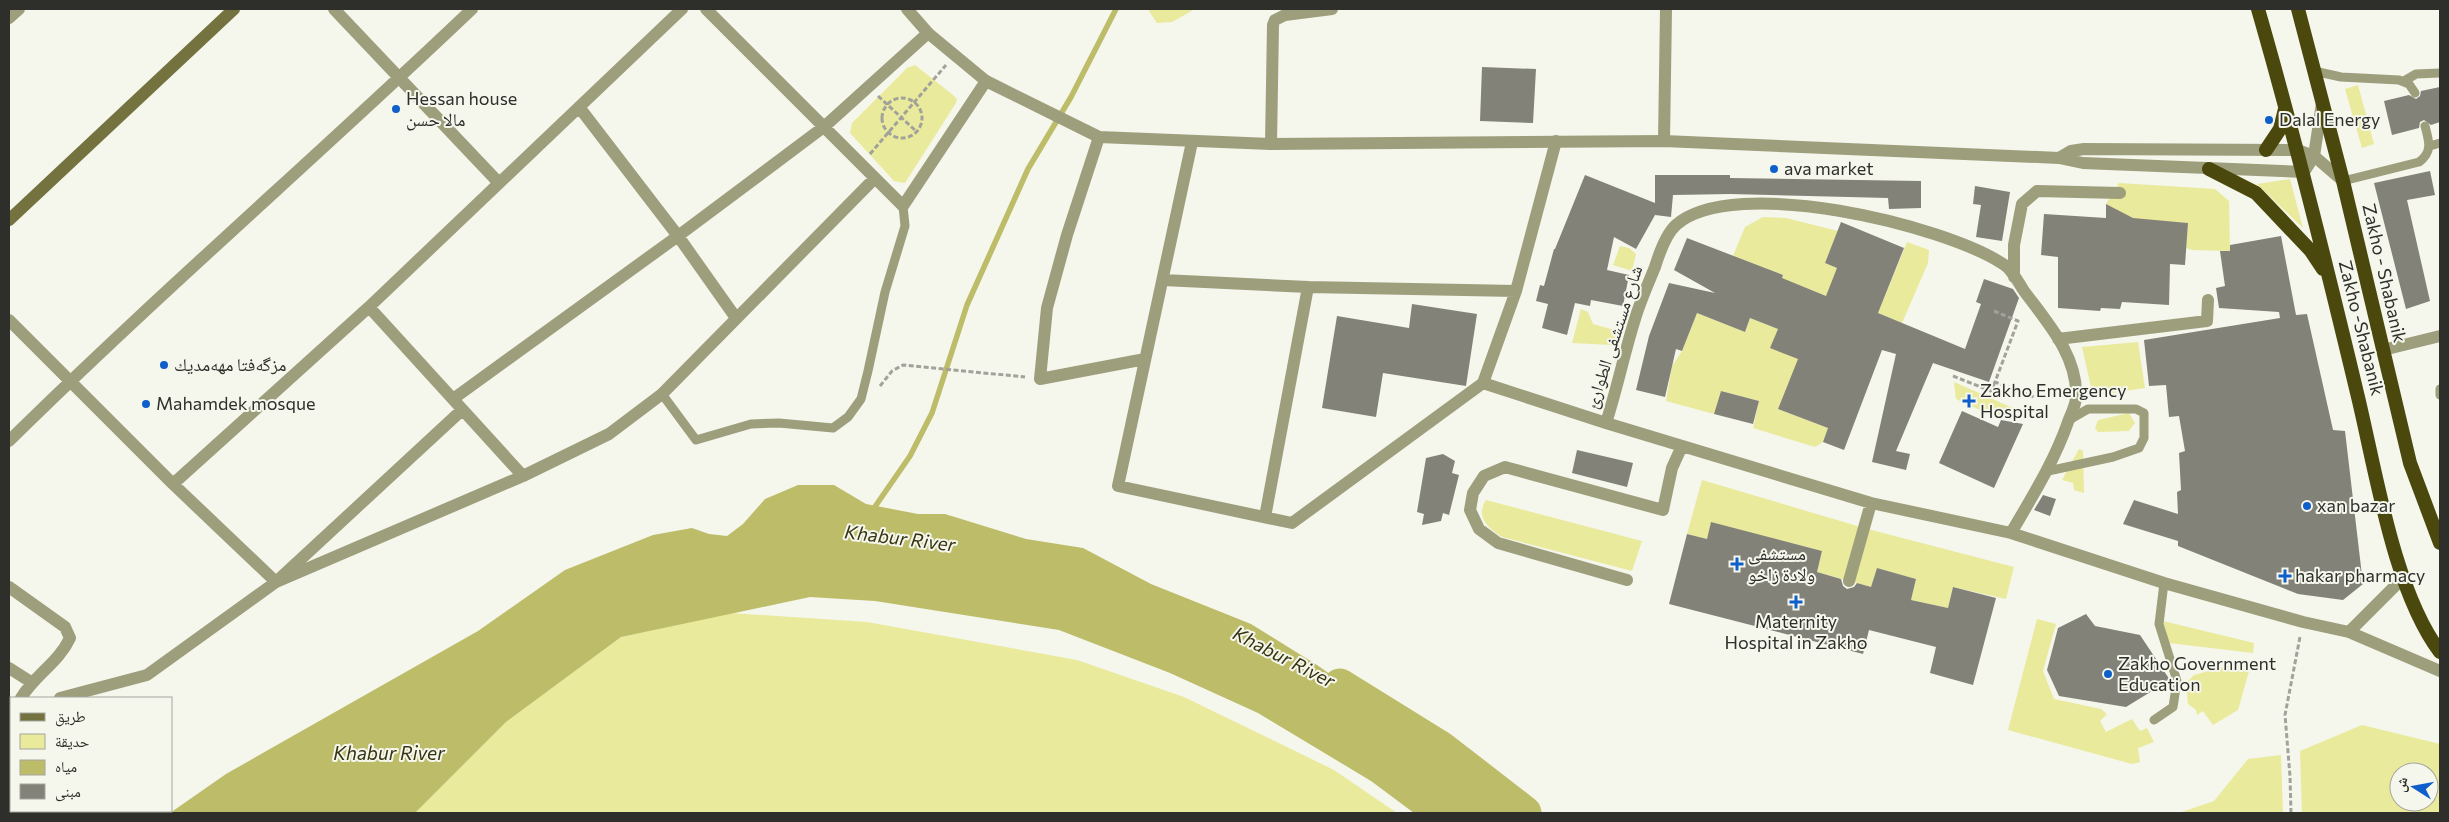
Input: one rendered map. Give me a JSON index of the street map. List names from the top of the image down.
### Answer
{
  "streets": {
    "highway": ["Zakho - Shabanik", "Zakho -Shabanik"],
    "street": ["شارع مستشفى الطوارئ"]
  },
  "water": ["Khabur River"],
  "places": {
    "other": [
      "Hessan house مالا حسن",
      "Dalal Energy",
      "ava market",
      "مزگەفتا مهەمدیك",
      "Mahamdek mosque",
      "xan bazar",
      "Zakho Government Education"
    ],
    "health": [
      "Zakho Emergency Hospital",
      "مستشفى ولادة زاخو",
      "hakar pharmacy",
      "Maternity Hospital in Zakho"
    ]
  },
  "legend": [
    "طريق",
    "حديقة",
    "مياه",
    "مبنى"
  ],
  "north": "left"
}
